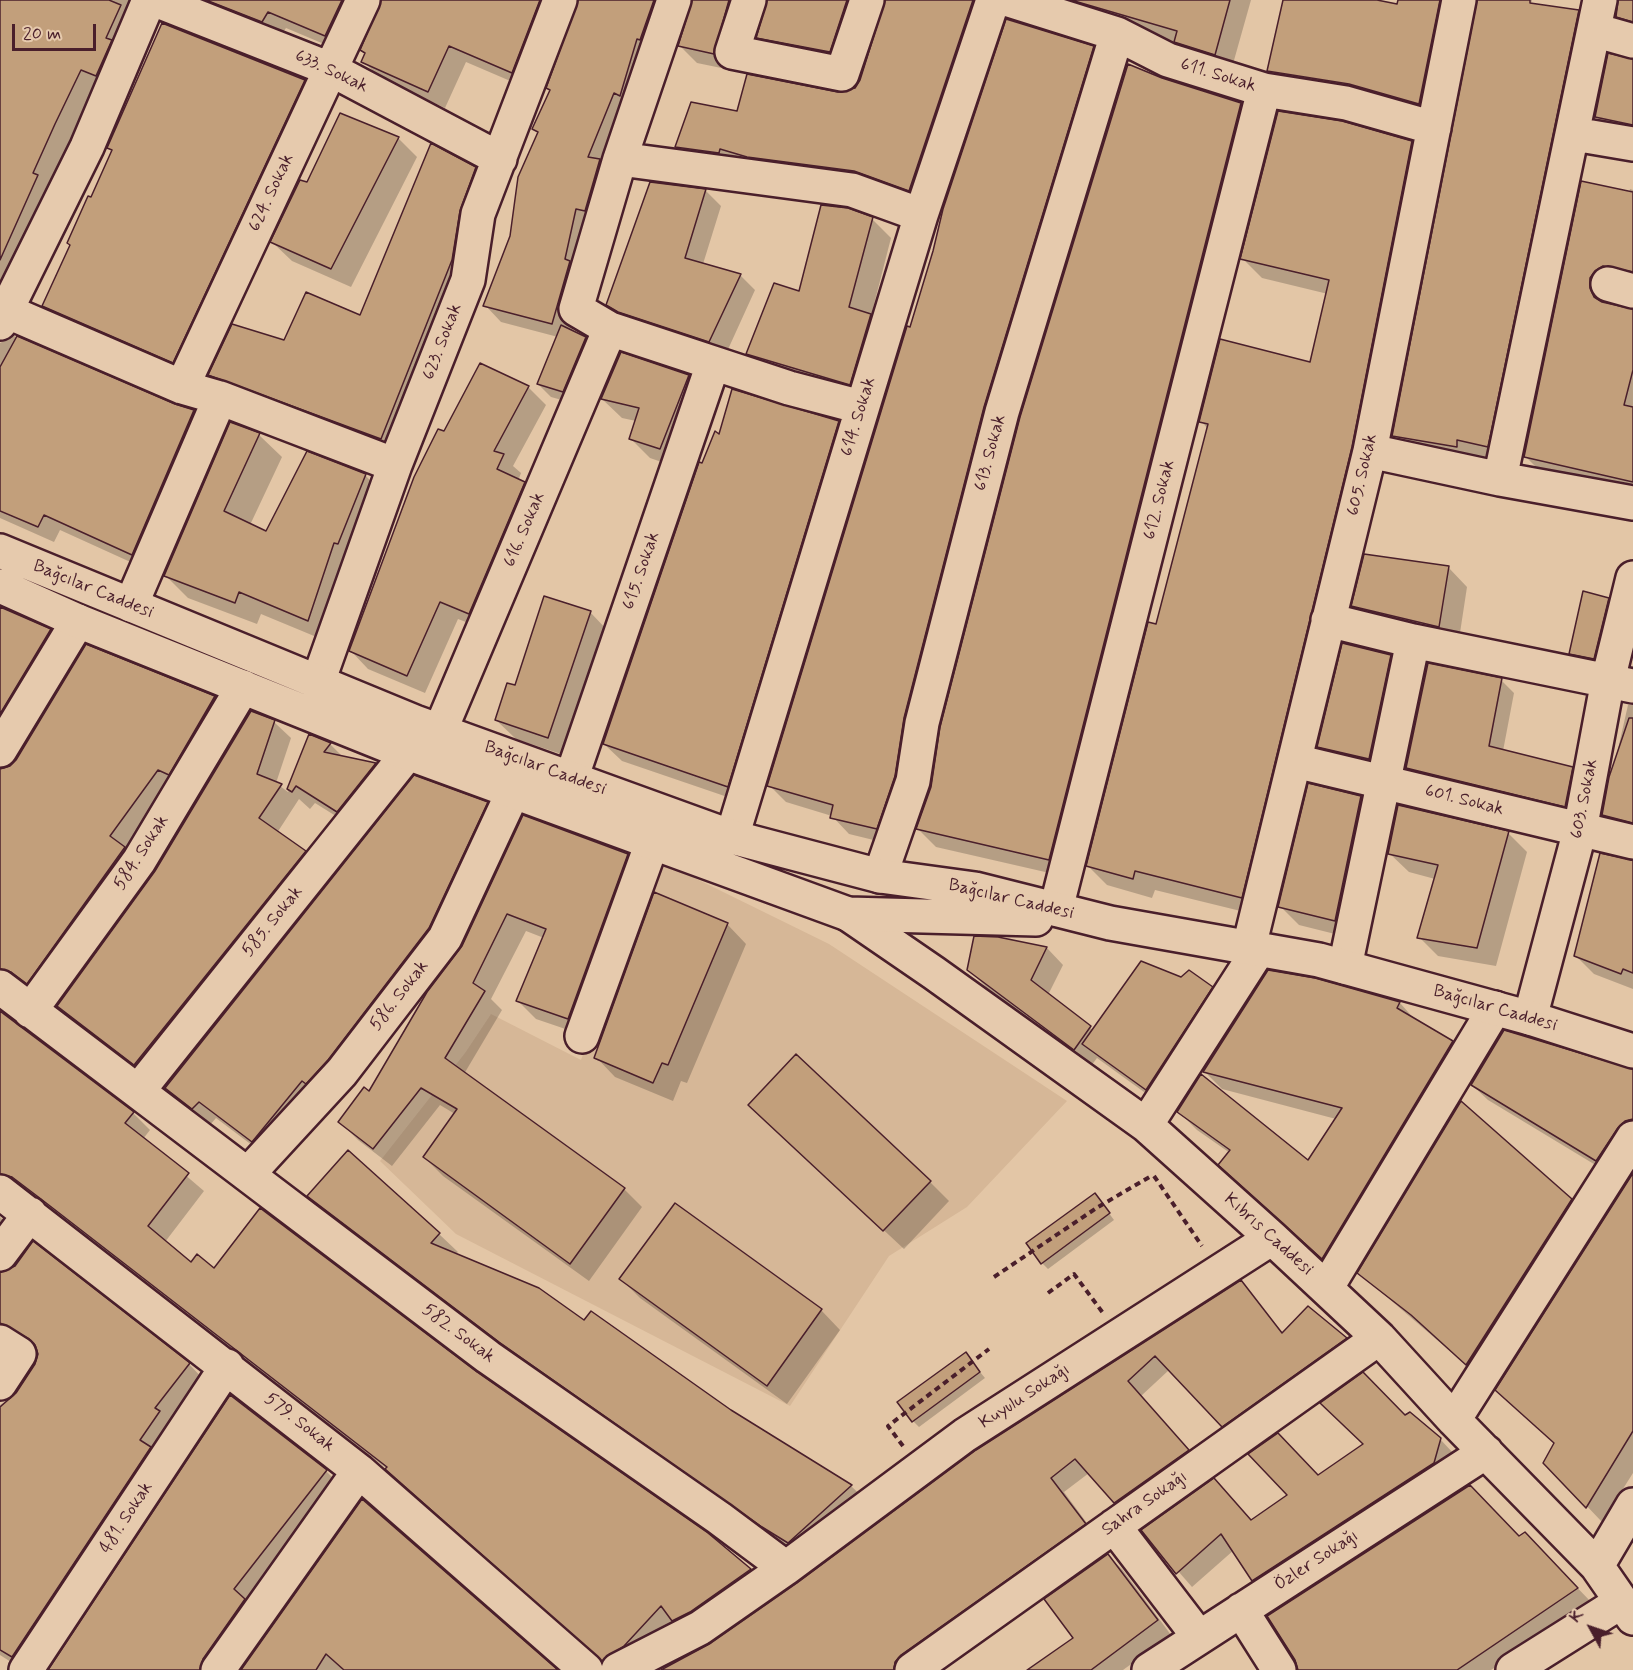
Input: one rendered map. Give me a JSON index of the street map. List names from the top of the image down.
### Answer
{
  "streets": {
    "street": [
      "633. Sokak",
      "611. Sokak",
      "624. Sokak",
      "623. Sokak",
      "614. Sokak",
      "613. Sokak",
      "605. Sokak",
      "612. Sokak",
      "616. Sokak",
      "615. Sokak",
      "Bağcılar Caddesi",
      "603. Sokak",
      "601. Sokak",
      "584. Sokak",
      "585. Sokak",
      "586. Sokak",
      "Kıbrıs Caddesi",
      "582. Sokak",
      "Kuyulu Sokağı",
      "579. Sokak",
      "Sahra Sokağı",
      "481. Sokak",
      "Özler Sokağı"
    ]
  },
  "crossings": [
    ["633. Sokak", "624. Sokak"],
    ["633. Sokak", "623. Sokak"],
    ["611. Sokak", "613. Sokak"],
    ["611. Sokak", "605. Sokak"],
    ["611. Sokak", "612. Sokak"],
    ["623. Sokak", "Bağcılar Caddesi"],
    ["614. Sokak", "Bağcılar Caddesi"],
    ["613. Sokak", "Bağcılar Caddesi"],
    ["605. Sokak", "Bağcılar Caddesi"],
    ["605. Sokak", "601. Sokak"],
    ["605. Sokak", "Kıbrıs Caddesi"],
    ["612. Sokak", "Bağcılar Caddesi"],
    ["616. Sokak", "Bağcılar Caddesi"],
    ["615. Sokak", "Bağcılar Caddesi"],
    ["Bağcılar Caddesi", "603. Sokak"],
    ["Bağcılar Caddesi", "584. Sokak"],
    ["Bağcılar Caddesi", "585. Sokak"],
    ["Bağcılar Caddesi", "586. Sokak"],
    ["Bağcılar Caddesi", "Kıbrıs Caddesi"],
    ["603. Sokak", "601. Sokak"],
    ["584. Sokak", "582. Sokak"],
    ["585. Sokak", "582. Sokak"],
    ["586. Sokak", "582. Sokak"],
    ["Kıbrıs Caddesi", "Kuyulu Sokağı"],
    ["Kıbrıs Caddesi", "Sahra Sokağı"],
    ["Kıbrıs Caddesi", "Özler Sokağı"],
    ["582. Sokak", "Kuyulu Sokağı"],
    ["579. Sokak", "481. Sokak"]
  ],
  "scale_bar": "20 m",
  "north": "top left"
}
